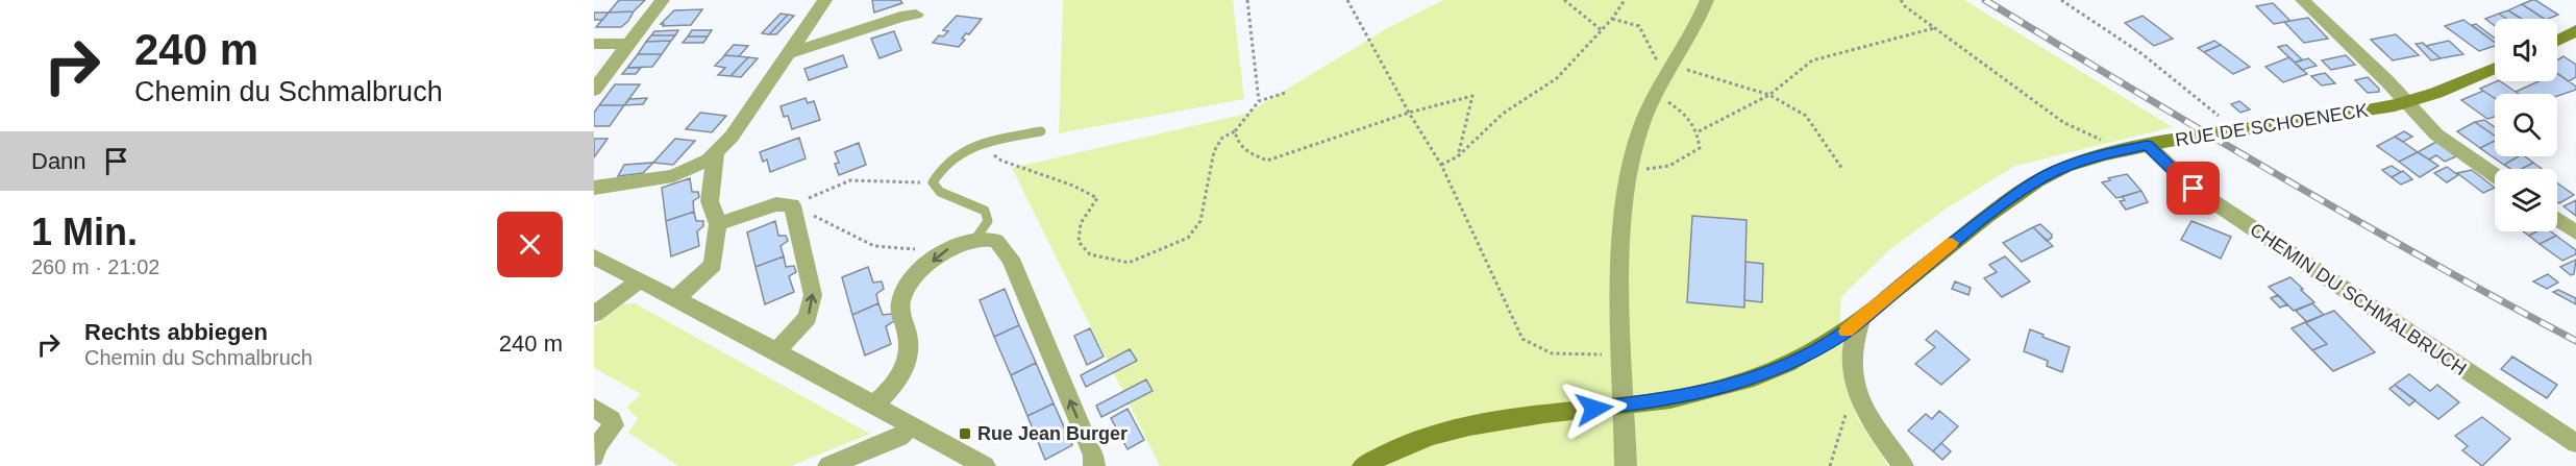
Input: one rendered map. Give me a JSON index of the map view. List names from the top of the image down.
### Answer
{
  "streets": {
    "main road": ["RUE DE SCHOENECK"],
    "street": ["CHEMIN DU SCHMALBRUCH"]
  },
  "crossings": [
    ["RUE DE SCHOENECK", "CHEMIN DU SCHMALBRUCH"]
  ],
  "places": {
    "transit": ["Rue Jean Burger"]
  },
  "page": {
    "turn": ["240 m", "Chemin du Schmalbruch"],
    "then": "Dann",
    "heading": ["1 Min.", "260 m · 21:02"],
    "list": [
      {
        "name": "Rechts abbiegen",
        "note": "Chemin du Schmalbruch",
        "value": "240 m"
      }
    ]
  }
}
